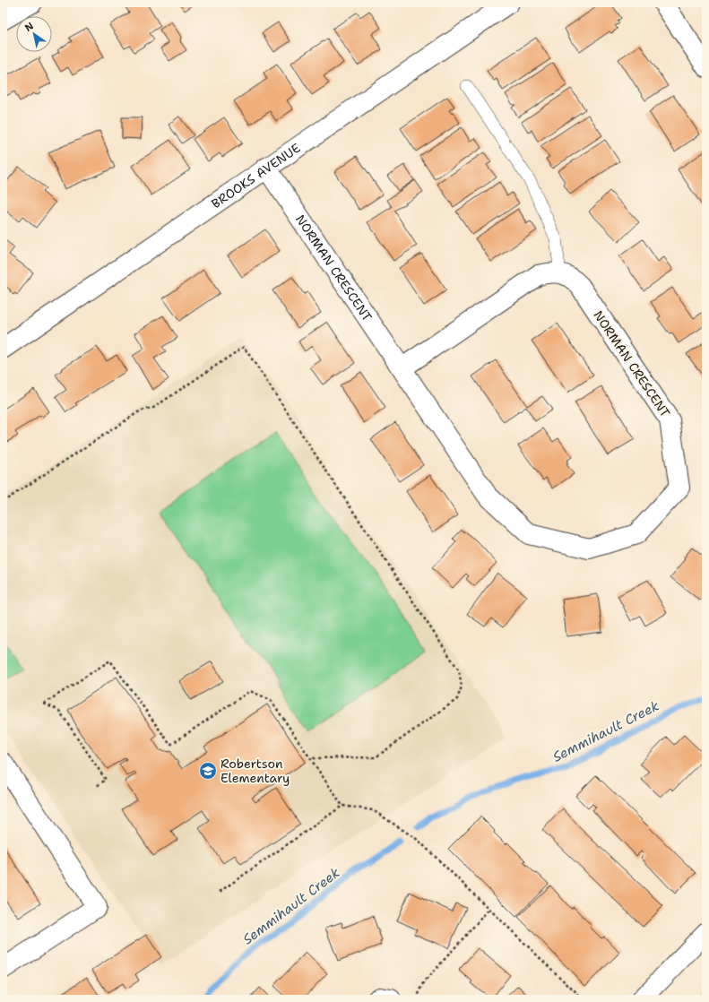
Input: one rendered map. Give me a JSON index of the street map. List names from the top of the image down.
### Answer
{
  "streets": {
    "street": ["BROOKS AVENUE", "NORMAN CRESCENT"]
  },
  "crossings": [
    ["BROOKS AVENUE", "NORMAN CRESCENT"]
  ],
  "water": ["Semmihault Creek"],
  "places": {
    "school or university": ["Robertson Elementary"]
  },
  "north": "top left"
}
